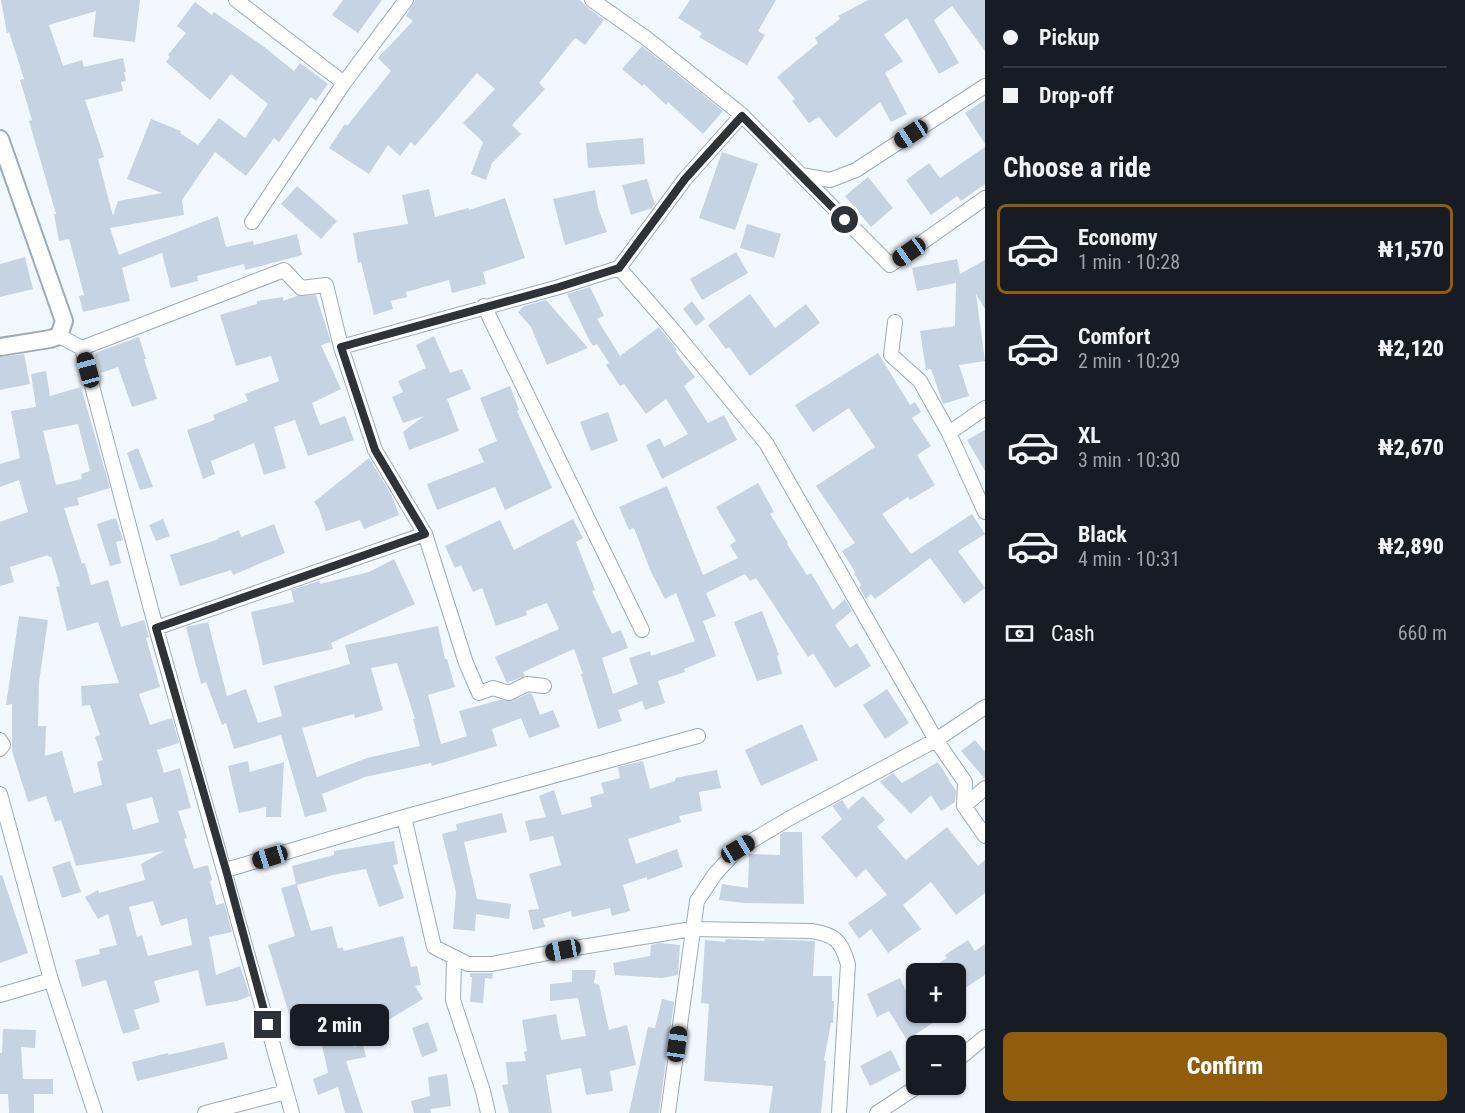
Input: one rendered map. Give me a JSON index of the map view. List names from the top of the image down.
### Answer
{
  "page": {
    "banner": ["Pickup", "Drop-off"],
    "heading": "Choose a ride",
    "list": [
      {
        "name": "Economy",
        "note": "1 min · 10:28",
        "value": "₦1,570"
      },
      {
        "name": "Comfort",
        "note": "2 min · 10:29",
        "value": "₦2,120"
      },
      {
        "name": "XL",
        "note": "3 min · 10:30",
        "value": "₦2,670"
      },
      {
        "name": "Black",
        "note": "4 min · 10:31",
        "value": "₦2,890"
      }
    ],
    "pay": ["Cash", "660 m"],
    "map_buttons": ["+", "−"],
    "bubble": "2 min",
    "buttons": "Confirm"
  }
}
